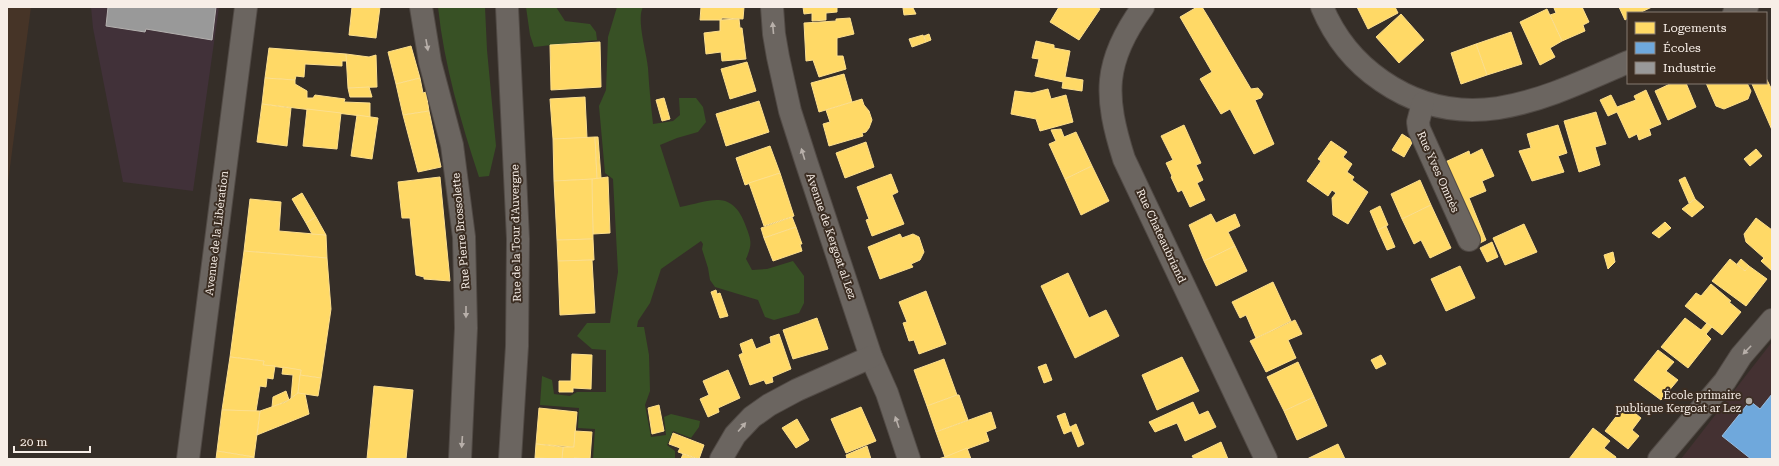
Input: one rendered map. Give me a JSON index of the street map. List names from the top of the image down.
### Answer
{
  "streets": {
    "street": [
      "Rue Yves Omnès",
      "Rue Pierre Brossolette",
      "Avenue de la Libération",
      "Rue de la Tour d'Auvergne",
      "Avenue de Kergoat al Lez",
      "Rue Chateaubriand"
    ]
  },
  "one_way": ["Rue Pierre Brossolette", "Avenue de Kergoat al Lez"],
  "places": ["École primaire publique Kergoat ar Lez"],
  "legend": ["Logements", "Écoles", "Industrie"],
  "scale_bar": "20 m"
}
